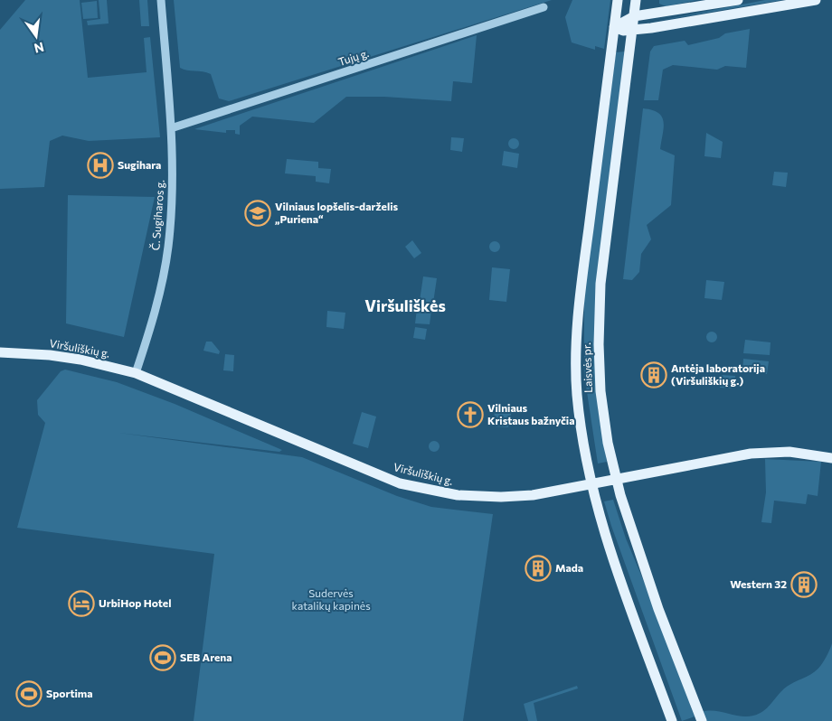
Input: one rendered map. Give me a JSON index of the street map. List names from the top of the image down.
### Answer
{
  "streets": {
    "main road": ["Viršuliškių g.", "Laisvės pr."],
    "street": ["Tujų g.", "Č. Sugiharos g."]
  },
  "crossings": [
    ["Tujų g.", "Č. Sugiharos g."],
    ["Č. Sugiharos g.", "Viršuliškių g."],
    ["Viršuliškių g.", "Laisvės pr."]
  ],
  "districts": ["Viršuliškės"],
  "parks": ["Sudervės katalikų kapinės"],
  "places": {
    "hospital": ["Sugihara"],
    "school or university": ["Vilniaus lopšelis-darželis „Puriena“"],
    "building": ["Antėja laboratorija (Viršuliškių g.)", "Mada", "Western 32"],
    "church": ["Vilniaus Kristaus bažnyčia"],
    "hotel": ["UrbiHop Hotel"],
    "sports": ["SEB Arena", "Sportima"]
  },
  "north": "bottom"
}
